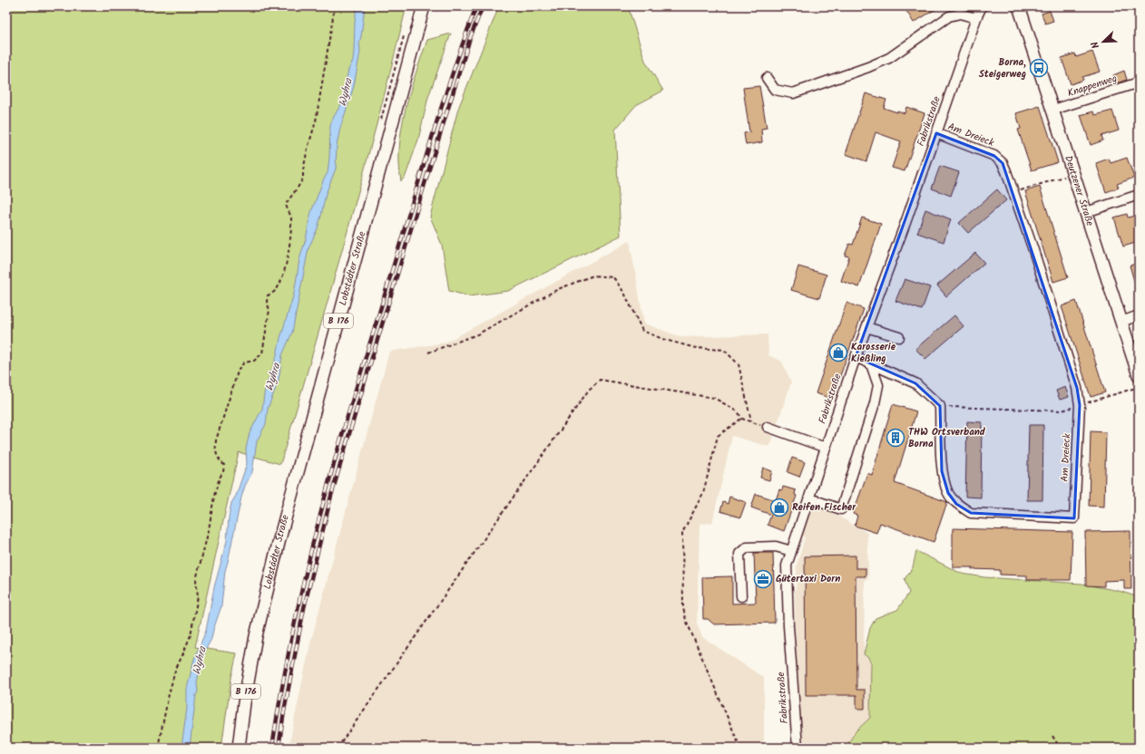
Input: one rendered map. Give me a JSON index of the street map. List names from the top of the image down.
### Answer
{
  "streets": {
    "main road": ["Deutzener Straße", "Lobstädter Straße", "B 176"],
    "street": ["Knappenweg", "Fabrikstraße", "Am Dreieck"]
  },
  "crossings": [
    ["Knappenweg", "Deutzener Straße"],
    ["Fabrikstraße", "Am Dreieck"]
  ],
  "water": ["Wyhra"],
  "places": {
    "bus stop": ["Borna, Steigerweg"],
    "shop": ["Karosserie Kießling", "Reifen Fischer"],
    "building": ["THW Ortsverband Borna"],
    "office": ["Gütertaxi Dorn"]
  },
  "north": "bottom left"
}
